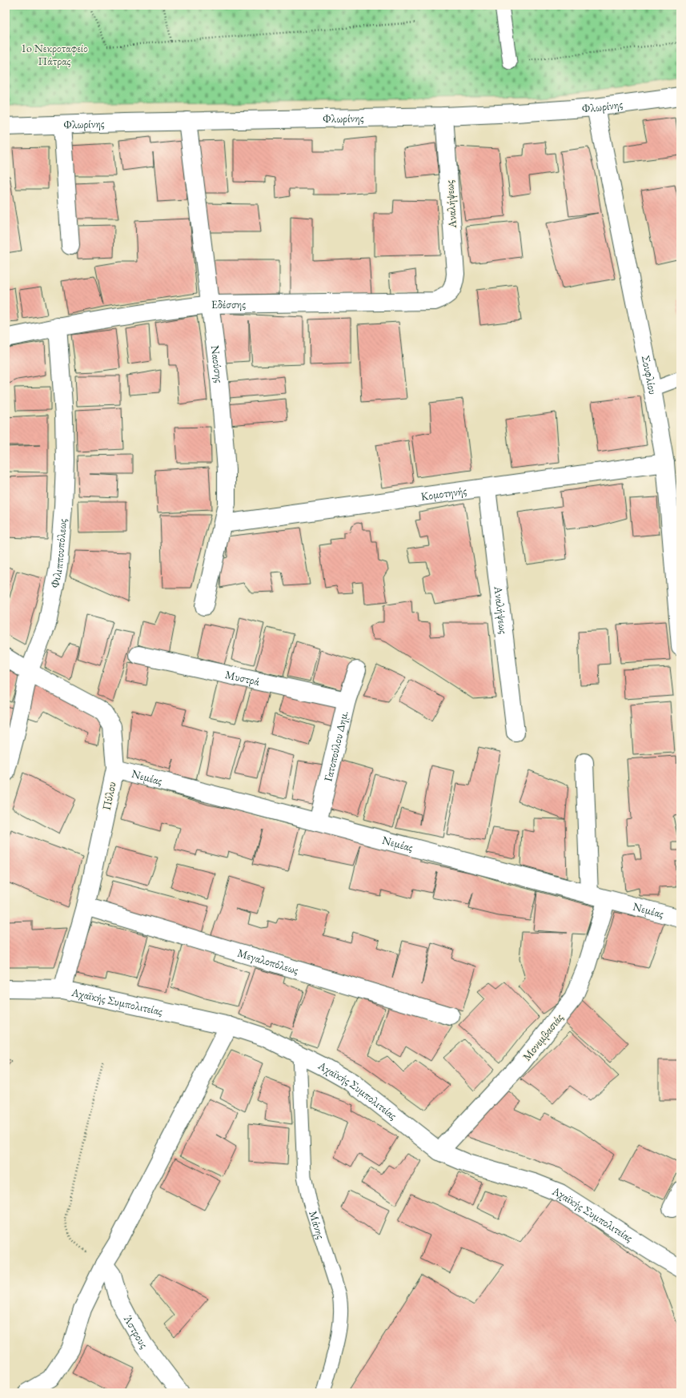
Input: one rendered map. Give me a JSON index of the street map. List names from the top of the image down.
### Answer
{
  "streets": {
    "street": [
      "Φλωρίνης",
      "Αναλήψεως",
      "Εδέσσης",
      "Ναούσης",
      "Σουφλίου",
      "Κομοτηνής",
      "Φιλιππουπόλεως",
      "Μυστρά",
      "Γατοπούλου Δημ.",
      "Νεμέας",
      "Πύλου",
      "Μεγαλοπόλεως",
      "Αχαϊκής Συμπολιτείας",
      "Μονεμβασιάς",
      "Άστρους"
    ],
    "lane": ["Μάνης"]
  },
  "crossings": [
    ["Φλωρίνης", "Αναλήψεως"],
    ["Φλωρίνης", "Ναούσης"],
    ["Φλωρίνης", "Σουφλίου"],
    ["Αναλήψεως", "Εδέσσης"],
    ["Αναλήψεως", "Κομοτηνής"],
    ["Εδέσσης", "Ναούσης"],
    ["Εδέσσης", "Φιλιππουπόλεως"],
    ["Ναούσης", "Κομοτηνής"],
    ["Σουφλίου", "Κομοτηνής"],
    ["Φιλιππουπόλεως", "Πύλου"],
    ["Μυστρά", "Γατοπούλου Δημ."],
    ["Γατοπούλου Δημ.", "Νεμέας"],
    ["Νεμέας", "Πύλου"],
    ["Νεμέας", "Μονεμβασιάς"],
    ["Πύλου", "Μεγαλοπόλεως"],
    ["Πύλου", "Αχαϊκής Συμπολιτείας"],
    ["Αχαϊκής Συμπολιτείας", "Μονεμβασιάς"],
    ["Αχαϊκής Συμπολιτείας", "Μάνης"]
  ],
  "parks": ["1o Νεκροταφείο Πάτρας"]
}
